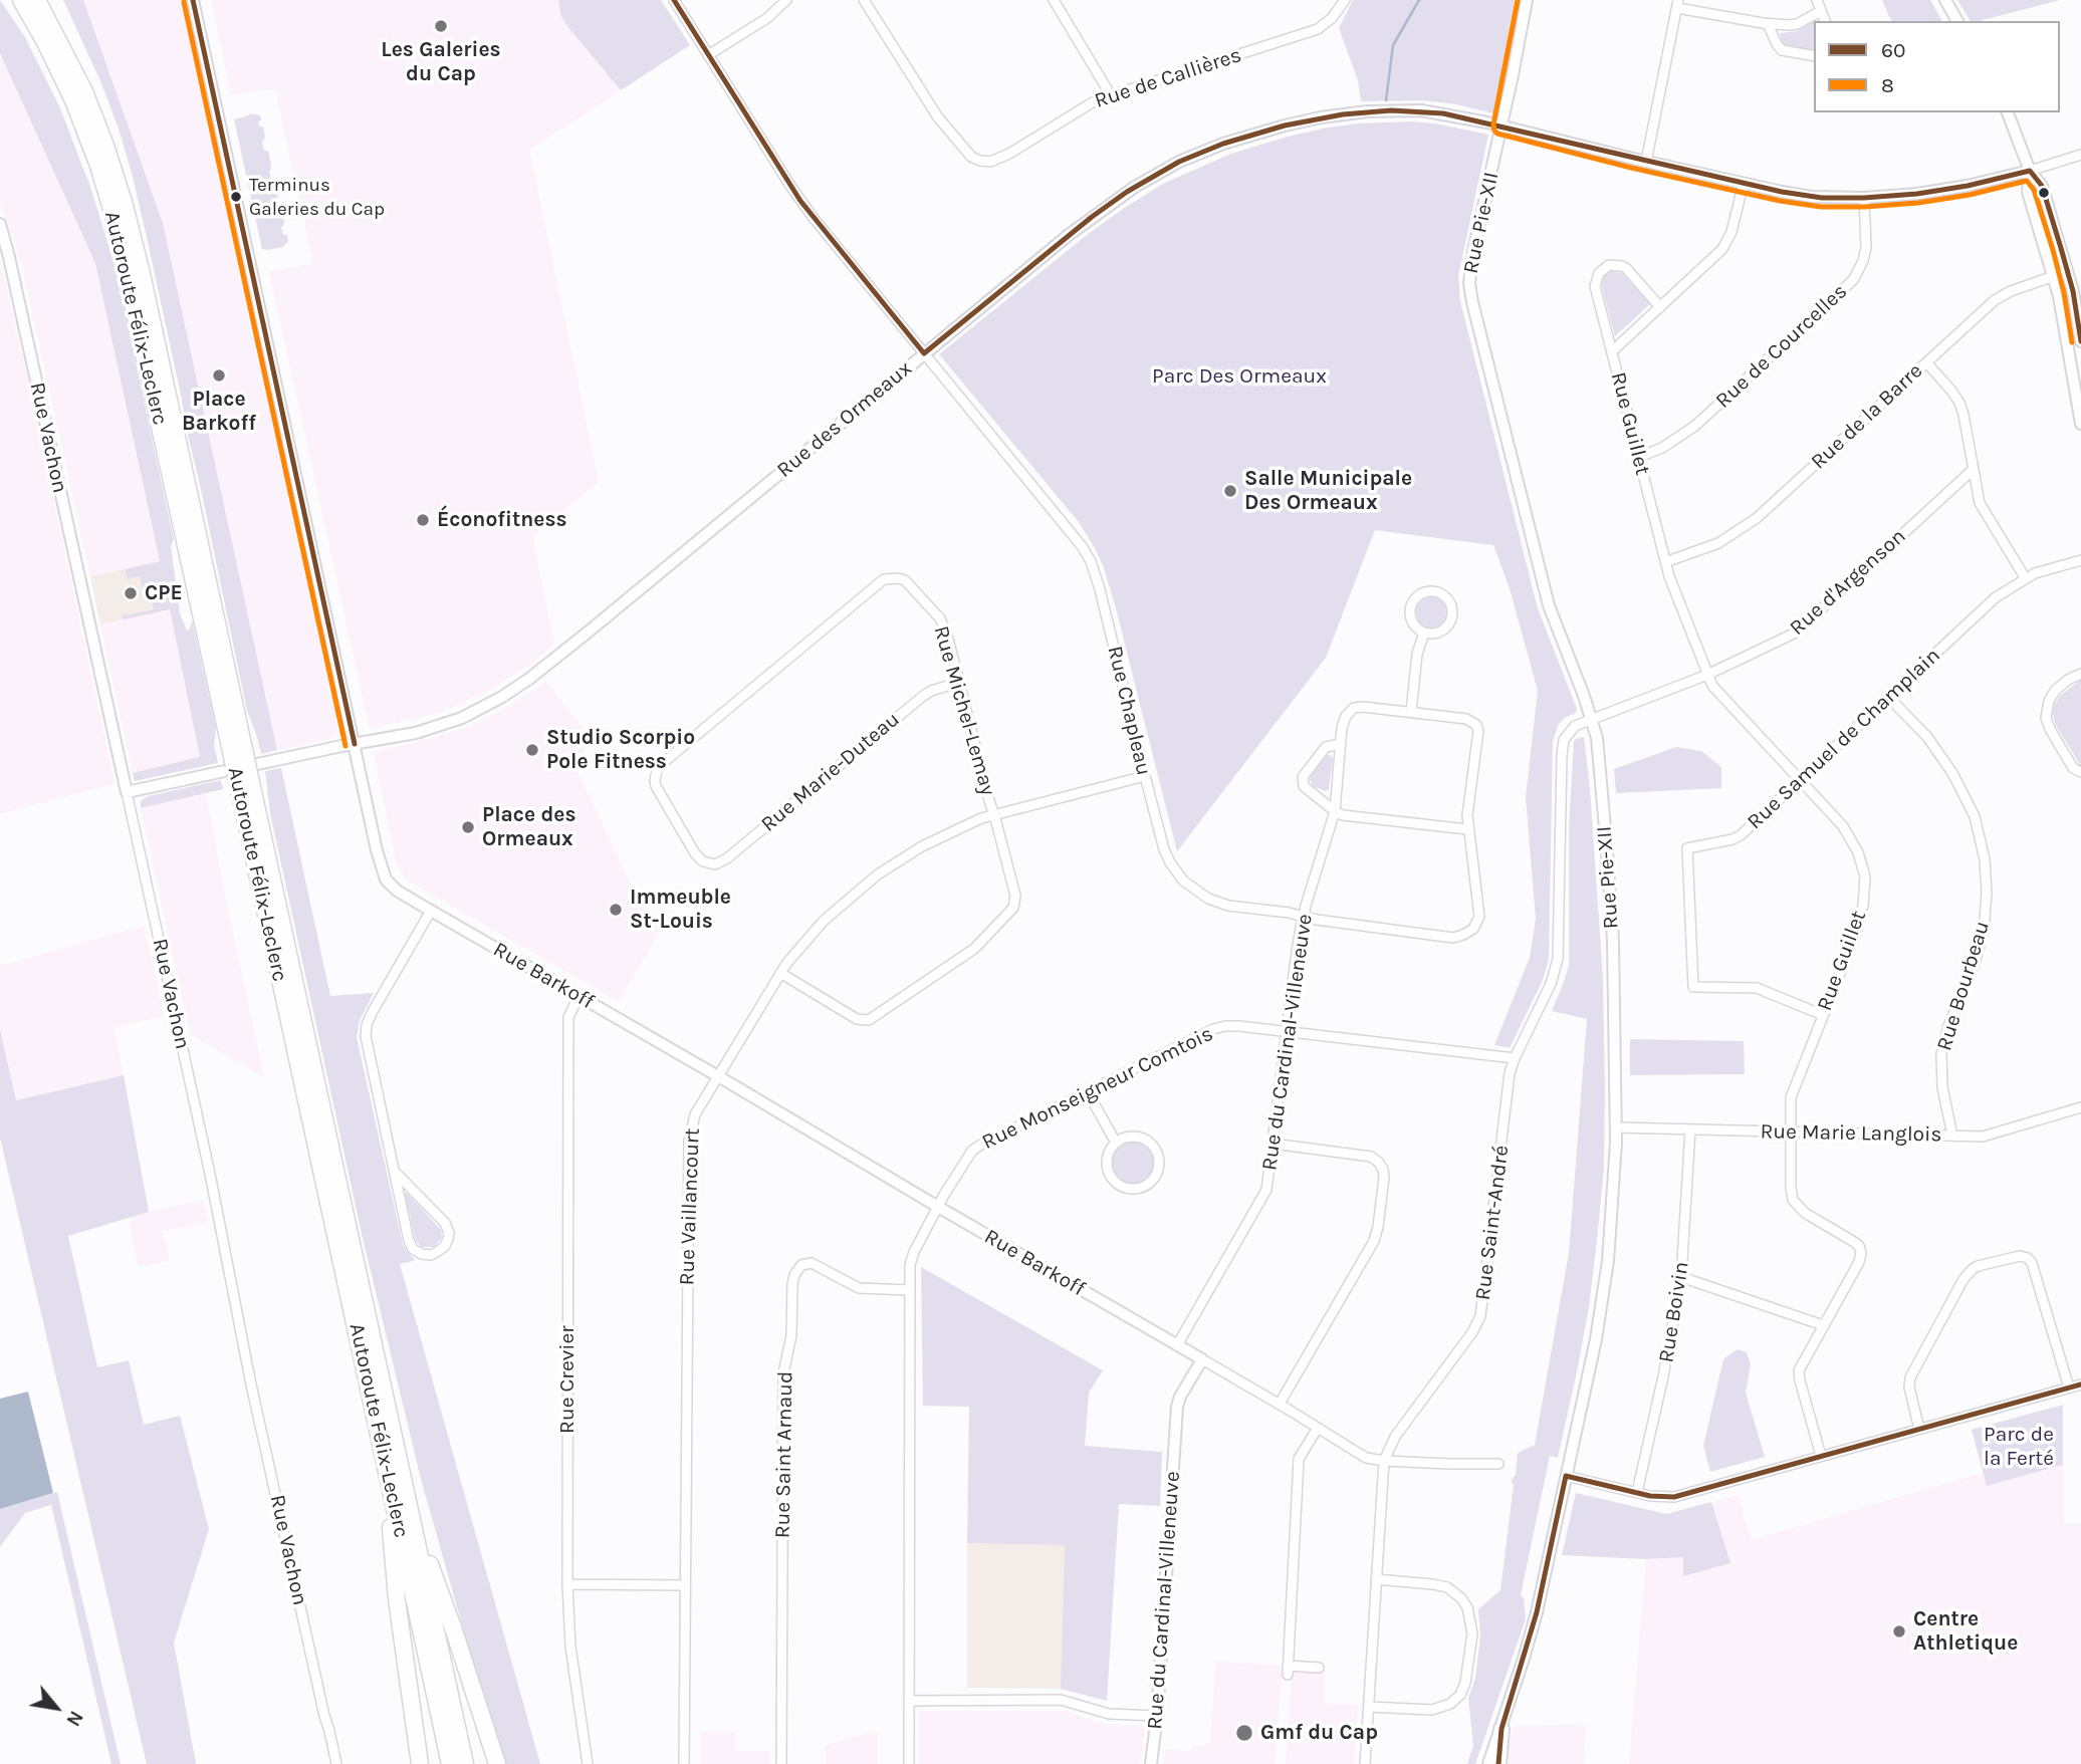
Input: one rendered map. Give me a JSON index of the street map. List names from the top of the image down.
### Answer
{
  "streets": {
    "highway": ["Autoroute Félix-Leclerc"],
    "street": [
      "Rue de Callières",
      "Rue Pie-XII",
      "Rue de Courcelles",
      "Rue de la Barre",
      "Rue des Ormeaux",
      "Rue Guillet",
      "Rue Vachon",
      "Rue d'Argenson",
      "Rue Michel-Lemay",
      "Rue Chapleau",
      "Rue Samuel de Champlain",
      "Rue Marie-Duteau",
      "Rue Barkoff",
      "Rue Bourbeau",
      "Rue du Cardinal-Villeneuve",
      "Rue Monseigneur Comtois",
      "Rue Marie Langlois",
      "Rue Vaillancourt",
      "Rue Saint-André",
      "Rue Boivin",
      "Rue Crevier",
      "Rue Saint Arnaud"
    ]
  },
  "crossings": [
    ["Rue Pie-XII", "Rue des Ormeaux"],
    ["Rue Pie-XII", "Rue d'Argenson"],
    ["Rue Pie-XII", "Rue Marie Langlois"],
    ["Rue Pie-XII", "Rue Saint-André"],
    ["Rue de Courcelles", "Rue des Ormeaux"],
    ["Rue de Courcelles", "Rue Guillet"],
    ["Rue de la Barre", "Rue Guillet"],
    ["Rue des Ormeaux", "Rue Guillet"],
    ["Rue des Ormeaux", "Rue Vachon"],
    ["Rue des Ormeaux", "Rue Chapleau"],
    ["Rue des Ormeaux", "Rue Barkoff"],
    ["Rue Guillet", "Rue d'Argenson"],
    ["Rue Guillet", "Rue Samuel de Champlain"],
    ["Rue Guillet", "Rue Marie Langlois"],
    ["Rue d'Argenson", "Rue Saint-André"],
    ["Rue Michel-Lemay", "Rue Marie-Duteau"],
    ["Rue Michel-Lemay", "Rue Vaillancourt"],
    ["Rue Chapleau", "Rue du Cardinal-Villeneuve"],
    ["Rue Chapleau", "Rue Vaillancourt"],
    ["Rue Samuel de Champlain", "Rue Bourbeau"],
    ["Rue Barkoff", "Rue du Cardinal-Villeneuve"],
    ["Rue Barkoff", "Rue Monseigneur Comtois"],
    ["Rue Barkoff", "Rue Vaillancourt"],
    ["Rue Barkoff", "Rue Saint-André"],
    ["Rue Barkoff", "Rue Crevier"],
    ["Rue Bourbeau", "Rue Marie Langlois"],
    ["Rue du Cardinal-Villeneuve", "Rue Monseigneur Comtois"],
    ["Rue Monseigneur Comtois", "Rue Saint-André"],
    ["Rue Monseigneur Comtois", "Rue Saint Arnaud"],
    ["Rue Marie Langlois", "Rue Boivin"]
  ],
  "parks": ["Parc Des Ormeaux", "Parc de la Ferté"],
  "places": [
    "Les Galeries du Cap",
    "Terminus Galeries du Cap",
    "Place Barkoff",
    "Salle Municipale Des Ormeaux",
    "Éconofitness",
    "CPE",
    "Studio Scorpio Pole Fitness",
    "Place des Ormeaux",
    "Immeuble St-Louis",
    "Centre Athletique",
    "Gmf du Cap"
  ],
  "lines": ["transit line 60", "transit line 8"],
  "legend": ["60", "8"],
  "north": "bottom right"
}
